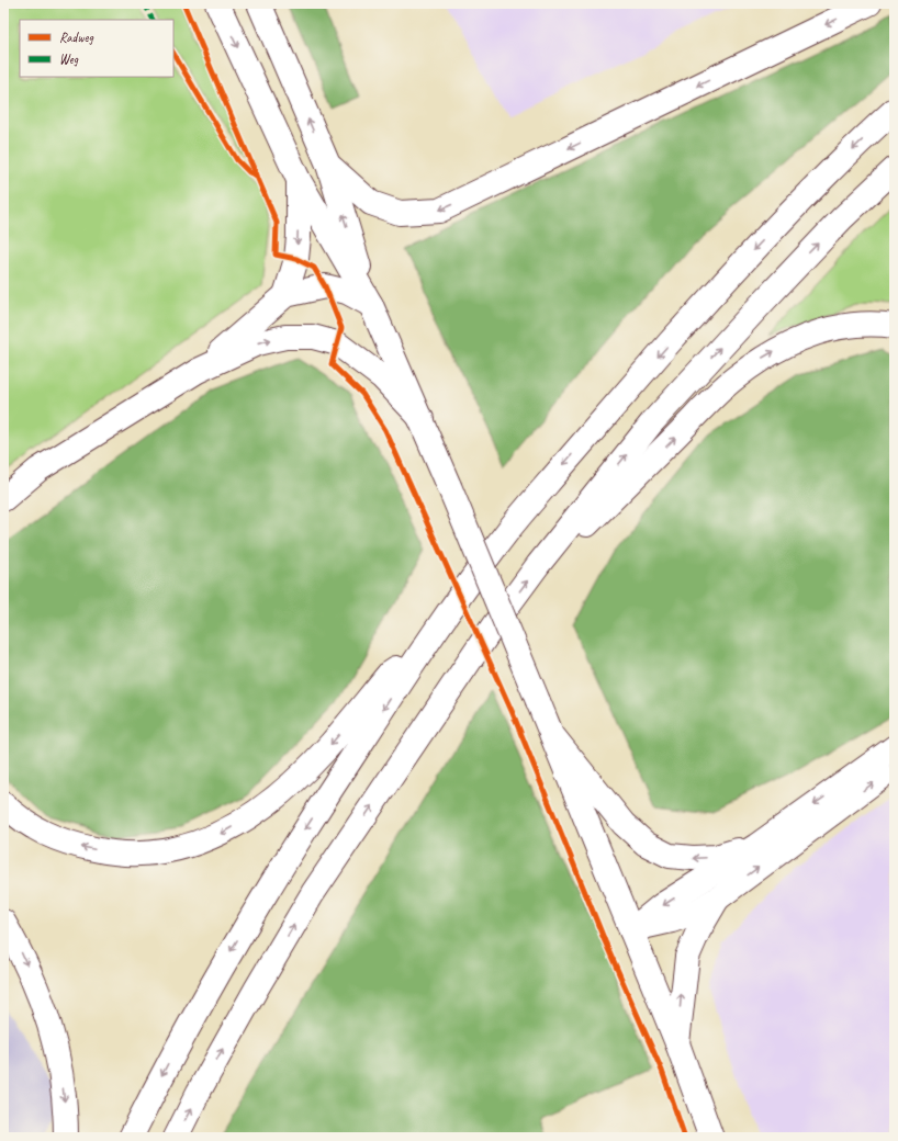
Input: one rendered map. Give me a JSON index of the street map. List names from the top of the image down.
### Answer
{
  "legend": ["Radweg", "Weg"]
}
